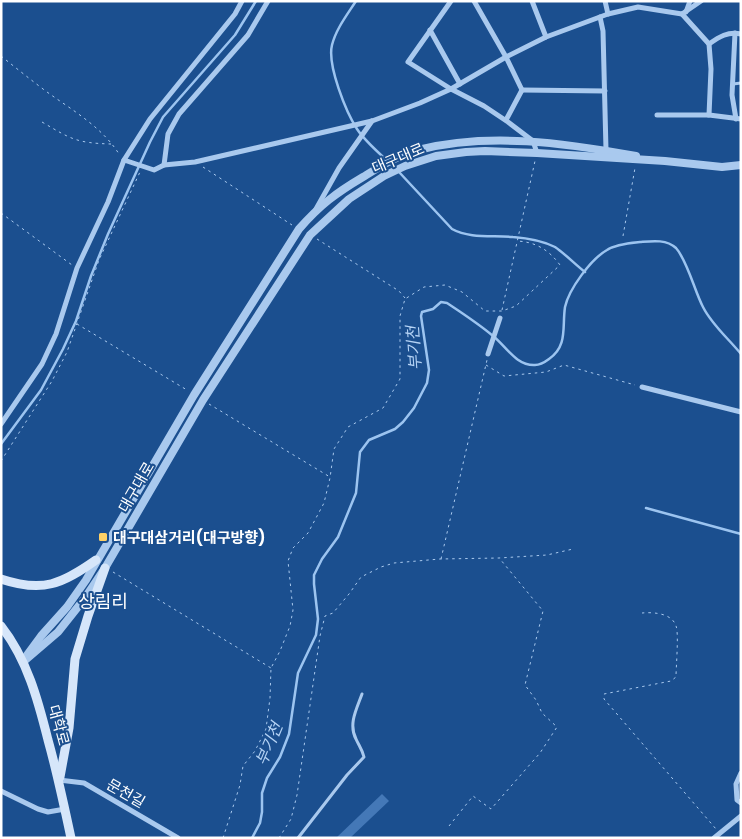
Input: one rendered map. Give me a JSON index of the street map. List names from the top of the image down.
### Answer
{
  "streets": {
    "main road": ["대학로"],
    "street": ["대구대로", "문천길"]
  },
  "crossings": [
    ["대구대로", "대학로"],
    ["대학로", "문천길"]
  ],
  "districts": ["상림리"],
  "water": ["부기천"],
  "places": {
    "transit": ["대구대삼거리(대구방향)"]
  }
}
